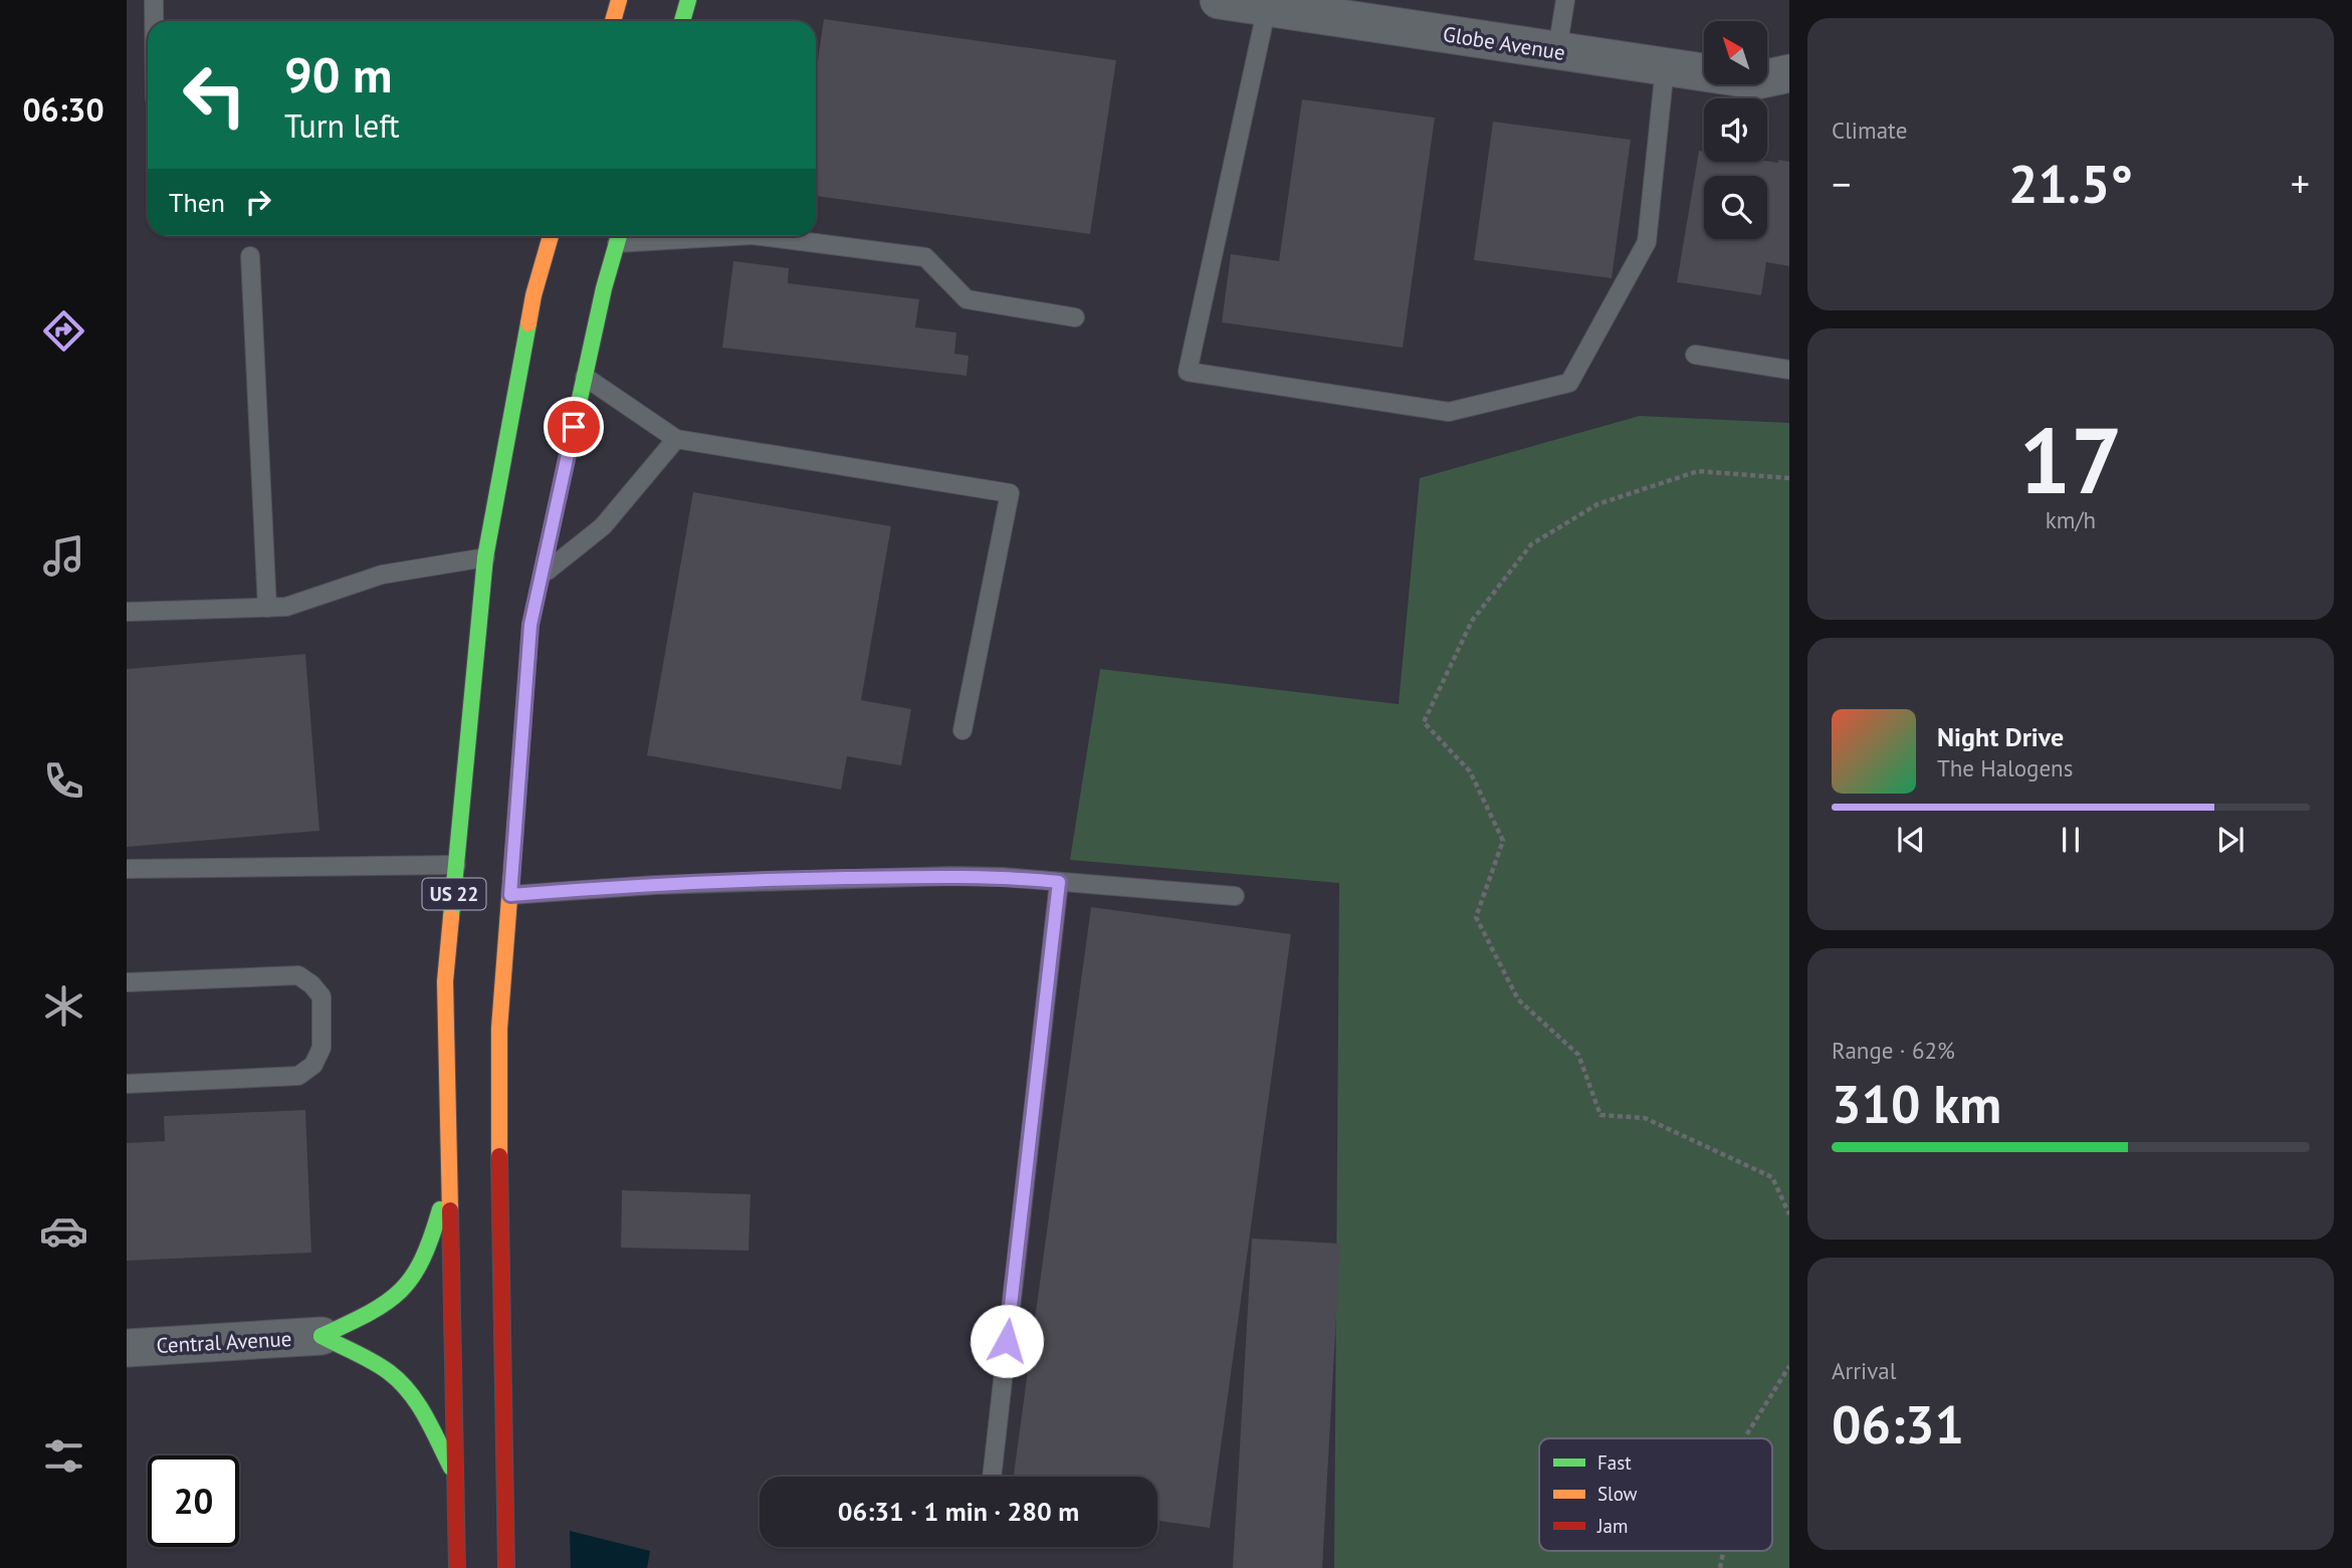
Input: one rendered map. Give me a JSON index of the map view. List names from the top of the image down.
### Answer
{
  "streets": {
    "highway": ["US 22"],
    "street": ["Globe Avenue", "Central Avenue"]
  },
  "legend": ["Fast", "Slow", "Jam"],
  "north": "top left",
  "page": {
    "tabs": "06:30",
    "tile": [
      "Climate",
      ["17", "km/h"],
      ["Range · 62%", "310 km"],
      ["Arrival", "06:31"]
    ],
    "turn": ["90 m", "Turn left"],
    "heat": ["−", "21.5°", "+"],
    "then": "Then",
    "song": ["Night Drive", "The Halogens"],
    "limit": "20",
    "trip": "06:31 · 1 min · 280 m"
  }
}
